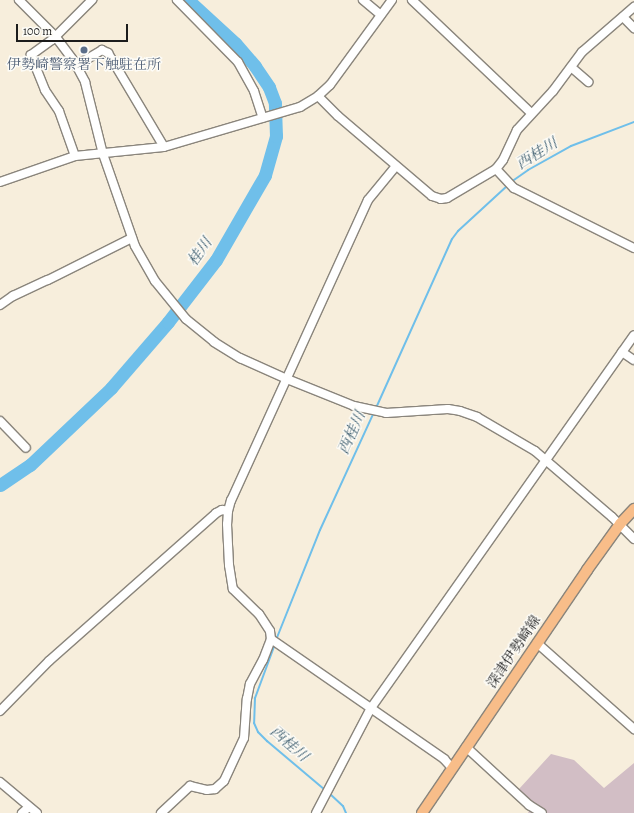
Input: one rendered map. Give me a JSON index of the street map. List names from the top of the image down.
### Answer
{
  "streets": {
    "main road": ["深津伊勢崎線"]
  },
  "water": ["西桂川", "桂川"],
  "places": ["伊勢崎警察署下触駐在所"],
  "scale_bar": "100 m"
}
